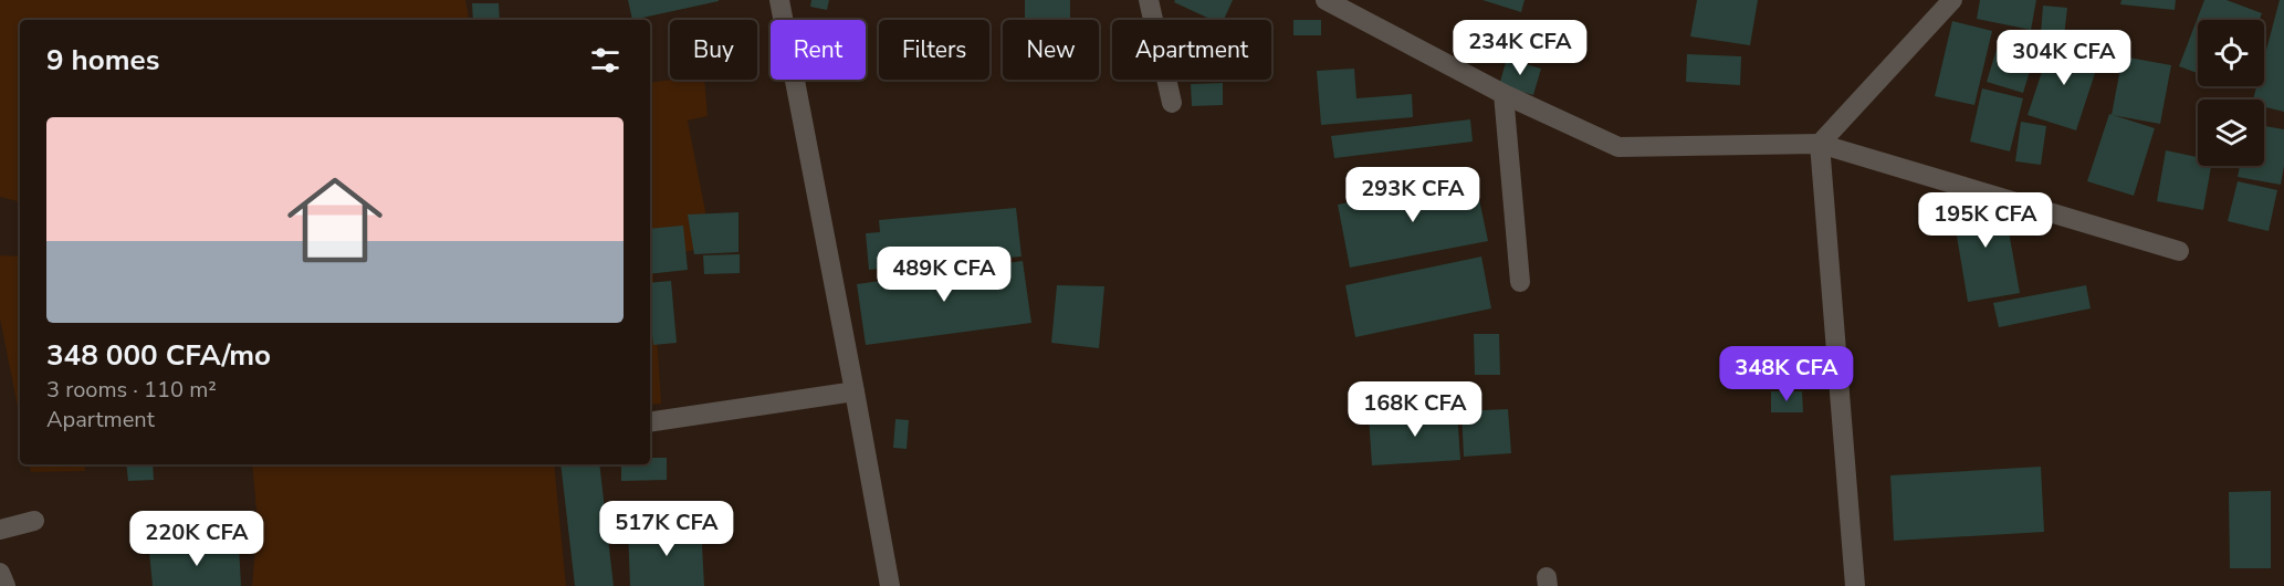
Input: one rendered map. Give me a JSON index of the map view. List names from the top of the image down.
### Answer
{
  "page": {
    "price": [
      "234K CFA",
      "304K CFA",
      "293K CFA",
      "195K CFA",
      "489K CFA",
      "348K CFA",
      "168K CFA",
      "517K CFA",
      "220K CFA"
    ],
    "chip": [
      "Buy",
      "Rent",
      "Filters",
      "New",
      "Apartment"
    ],
    "heading": "9 homes",
    "list": [
      {
        "name": "348 000 CFA/mo",
        "note": "3 rooms · 110 m² · Apartment"
      }
    ]
  }
}
